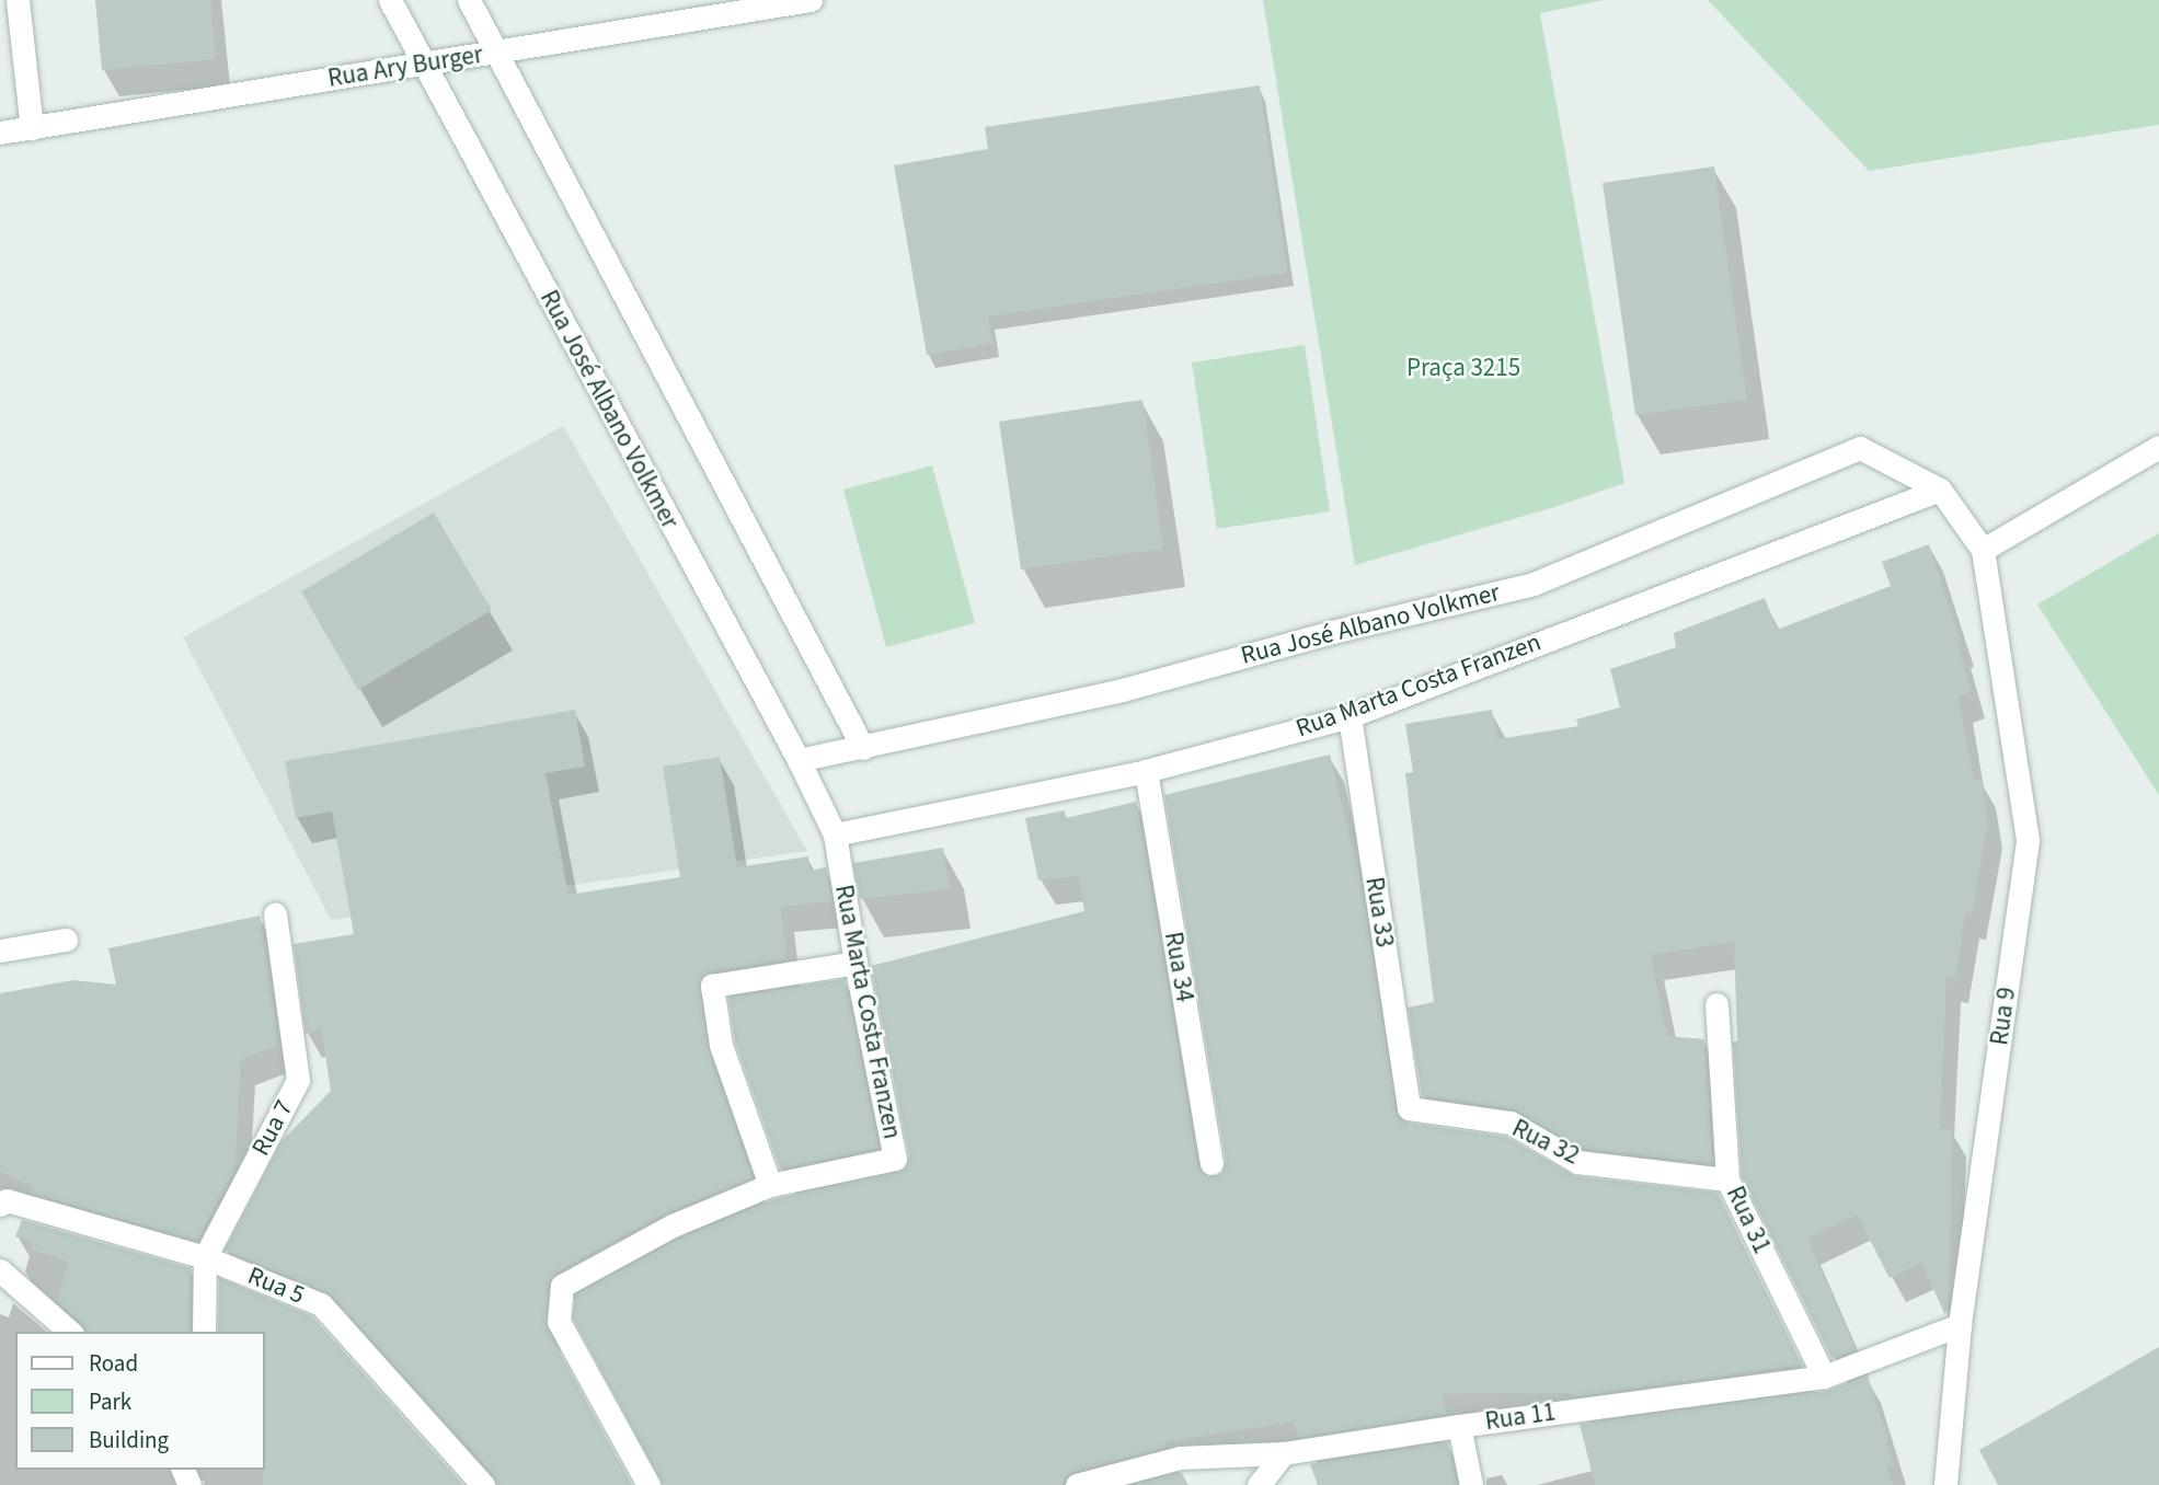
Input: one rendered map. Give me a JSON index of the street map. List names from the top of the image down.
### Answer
{
  "streets": {
    "street": [
      "Rua Ary Burger",
      "Rua José Albano Volkmer",
      "Rua Marta Costa Franzen",
      "Rua 33",
      "Rua 34",
      "Rua 9",
      "Rua 7",
      "Rua 32",
      "Rua 31",
      "Rua 5",
      "Rua 11"
    ]
  },
  "crossings": [
    ["Rua Ary Burger", "Rua José Albano Volkmer"],
    ["Rua José Albano Volkmer", "Rua Marta Costa Franzen"],
    ["Rua Marta Costa Franzen", "Rua 33"],
    ["Rua Marta Costa Franzen", "Rua 34"],
    ["Rua 33", "Rua 32"],
    ["Rua 9", "Rua 11"],
    ["Rua 7", "Rua 5"],
    ["Rua 32", "Rua 31"],
    ["Rua 31", "Rua 11"]
  ],
  "parks": ["Praça 3215"],
  "legend": ["Road", "Park", "Building"]
}
